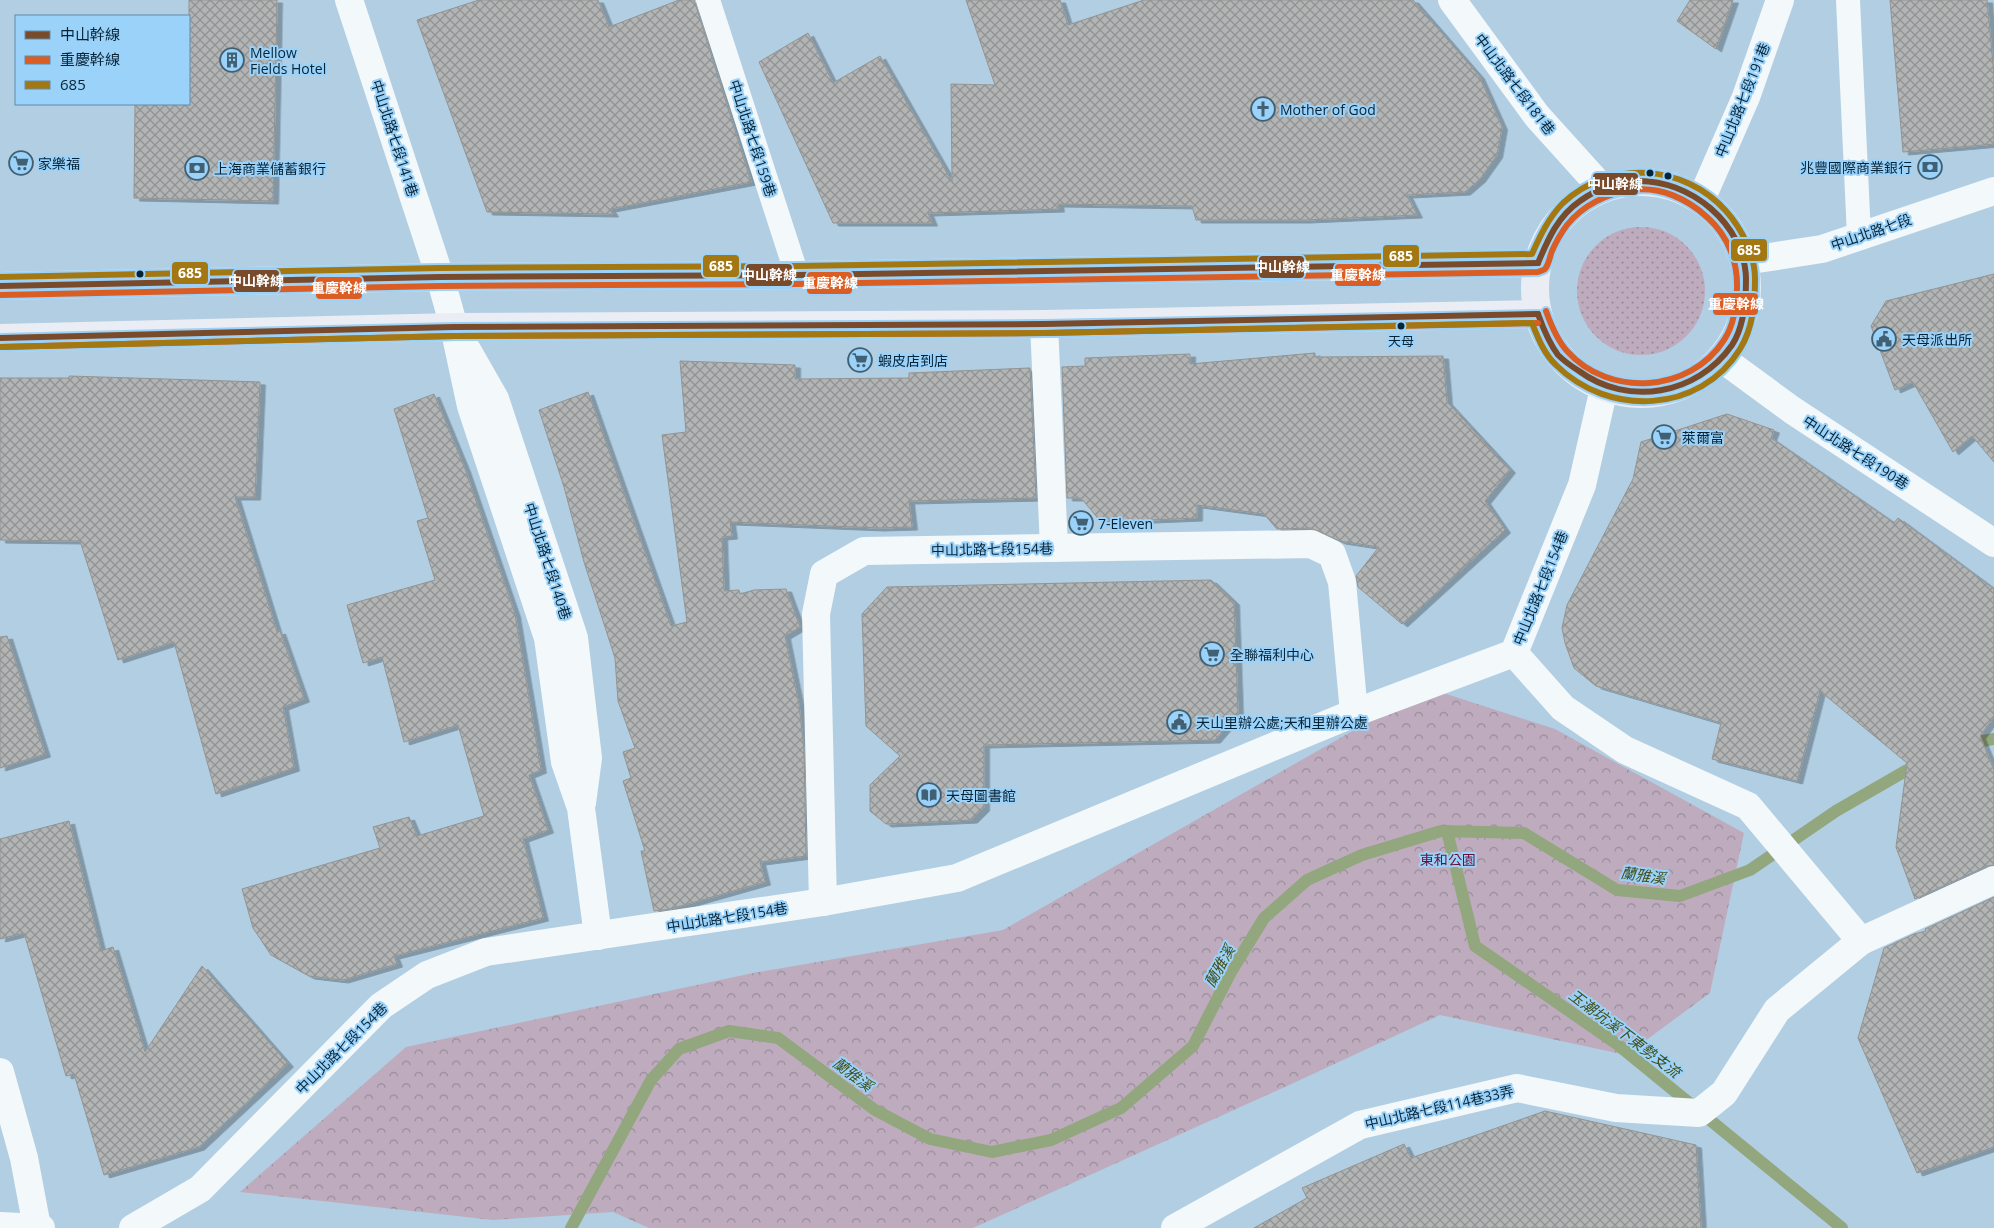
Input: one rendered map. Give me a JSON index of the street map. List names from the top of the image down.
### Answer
{
  "streets": {
    "street": [
      "中山北路七段181巷",
      "中山北路七段191巷",
      "中山北路七段141巷",
      "中山北路七段",
      "中山北路七段190巷",
      "中山北路七段154巷",
      "中山北路七段140巷",
      "中山北路七段114巷33弄"
    ],
    "lane": ["中山北路七段159巷"]
  },
  "crossings": [
    ["中山北路七段141巷", "中山北路七段140巷"],
    ["中山北路七段154巷", "中山北路七段140巷"]
  ],
  "water": ["蘭雅溪", "玉潮坑溪下東勢支流"],
  "parks": ["東和公園"],
  "places": {
    "building": ["Mellow Fields Hotel"],
    "church": ["Mother of God"],
    "supermarket": [
      "家樂福",
      "蝦皮店到店",
      "萊爾富",
      "7-Eleven",
      "全聯福利中心"
    ],
    "bank": ["兆豐國際商業銀行", "上海商業儲蓄銀行"],
    "other": ["天母"],
    "public building": ["天母派出所", "天山里辦公處;天和里辦公處"],
    "library": ["天母圖書館"]
  },
  "lines": ["transit line 685", "transit line 中山幹線", "transit line 重慶幹線"],
  "legend": ["中山幹線", "重慶幹線", "685"]
}
